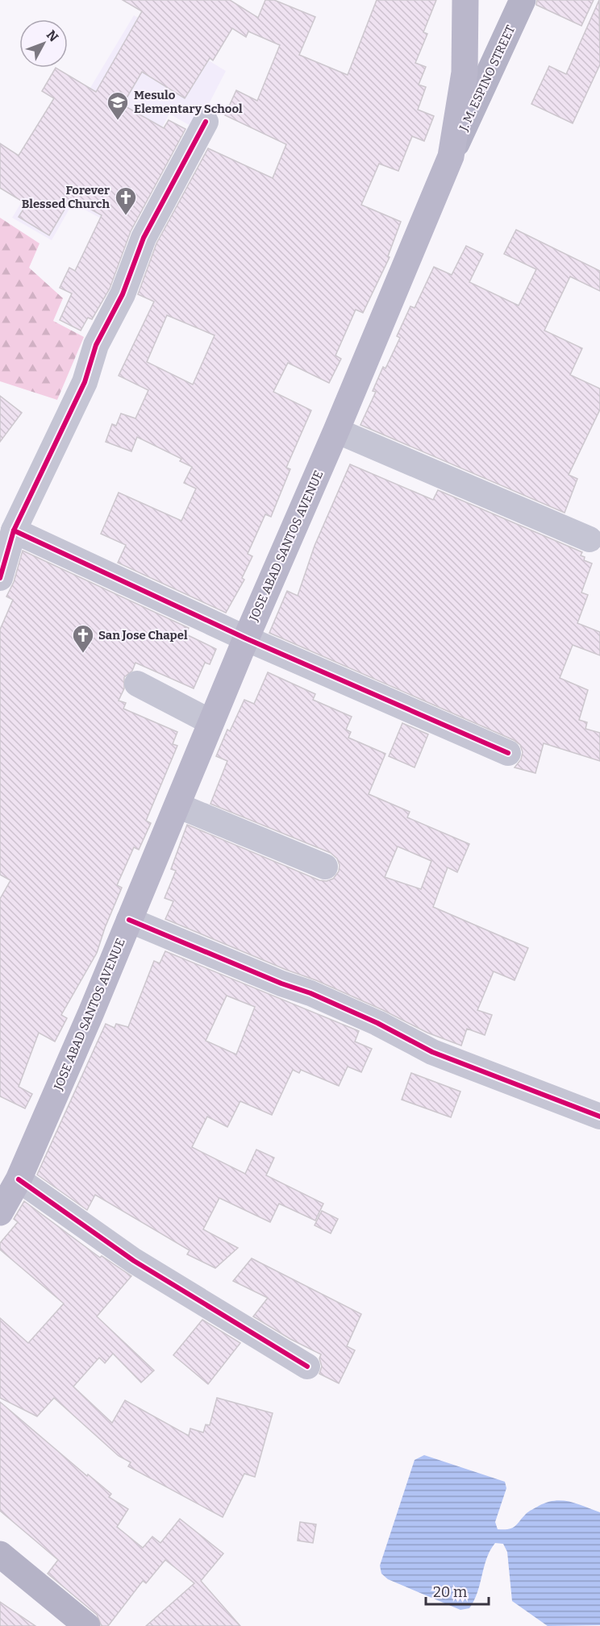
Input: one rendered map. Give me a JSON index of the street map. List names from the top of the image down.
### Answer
{
  "streets": {
    "highway": ["JOSE ABAD SANTOS AVENUE"],
    "main road": ["J. M. ESPINO STREET"]
  },
  "crossings": [
    ["J. M. ESPINO STREET", "JOSE ABAD SANTOS AVENUE"]
  ],
  "places": {
    "school or university": ["Mesulo Elementary School"],
    "church": ["Forever Blessed Church", "San Jose Chapel"]
  },
  "scale_bar": "20 m",
  "north": "top right"
}
